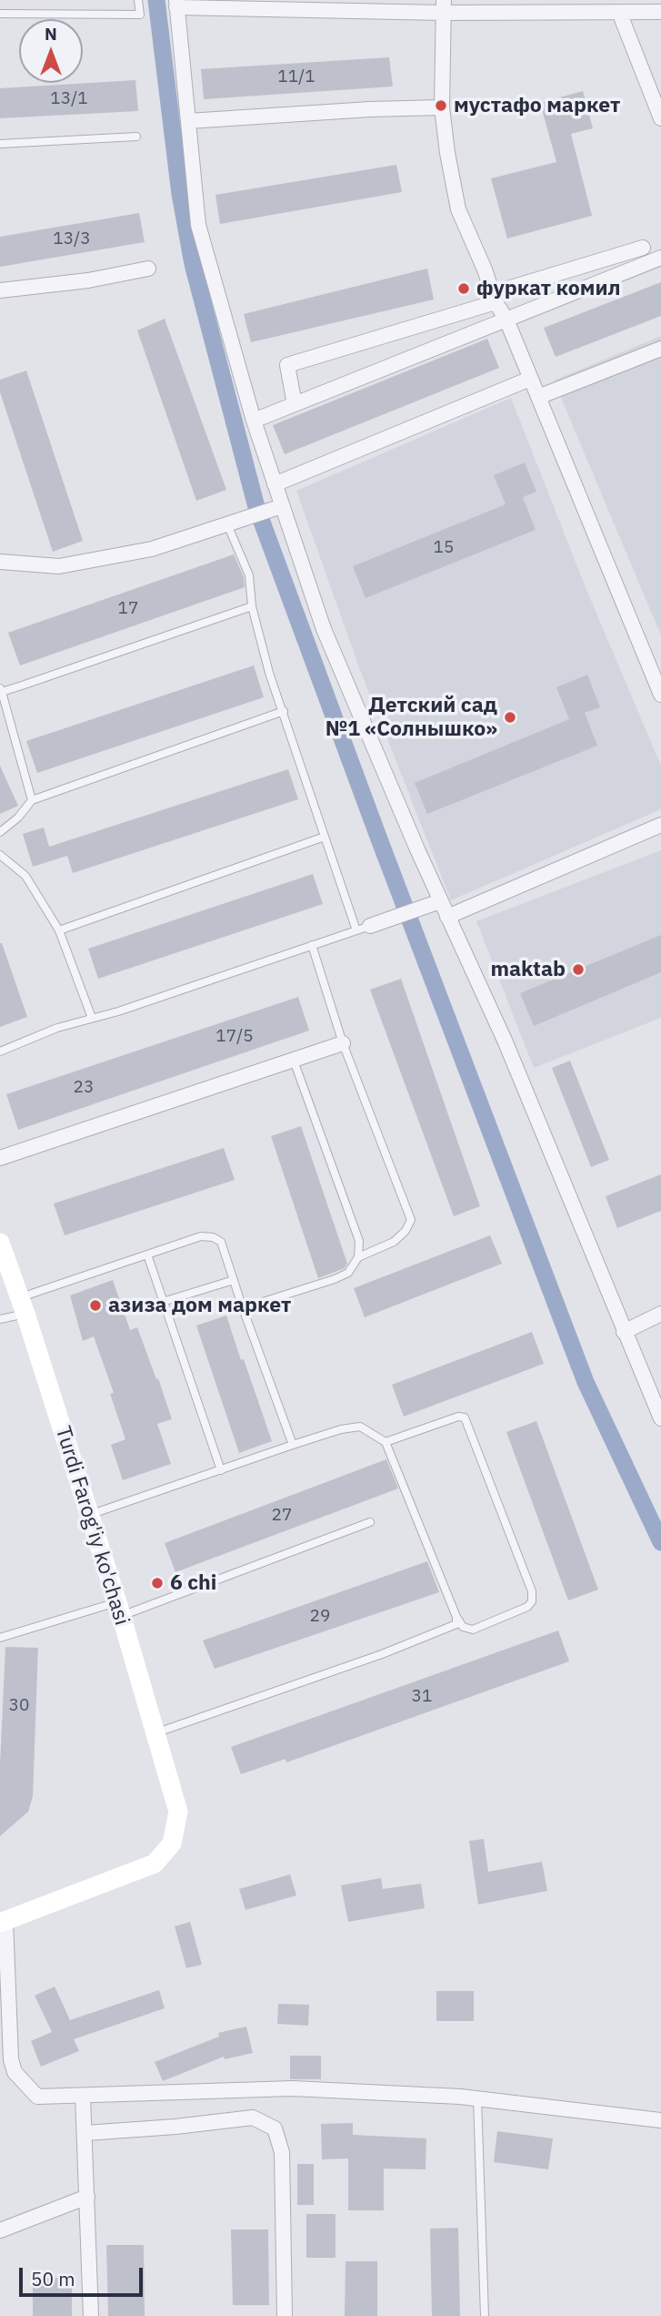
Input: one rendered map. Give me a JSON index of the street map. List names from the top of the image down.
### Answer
{
  "streets": {
    "street": ["Turdi Farog'iy ko'chasi"]
  },
  "places": [
    "мустафо маркет",
    "фуркат комил",
    "Детский сад №1 «Солнышко»",
    "maktab",
    "азиза дом маркет",
    "6 chi"
  ],
  "house_numbers": [
    "11/1",
    "13/1",
    "13/3",
    "15",
    "17",
    "17/5",
    "23",
    "27",
    "29",
    "31",
    "30"
  ],
  "scale_bar": "50 m",
  "north": "top"
}
